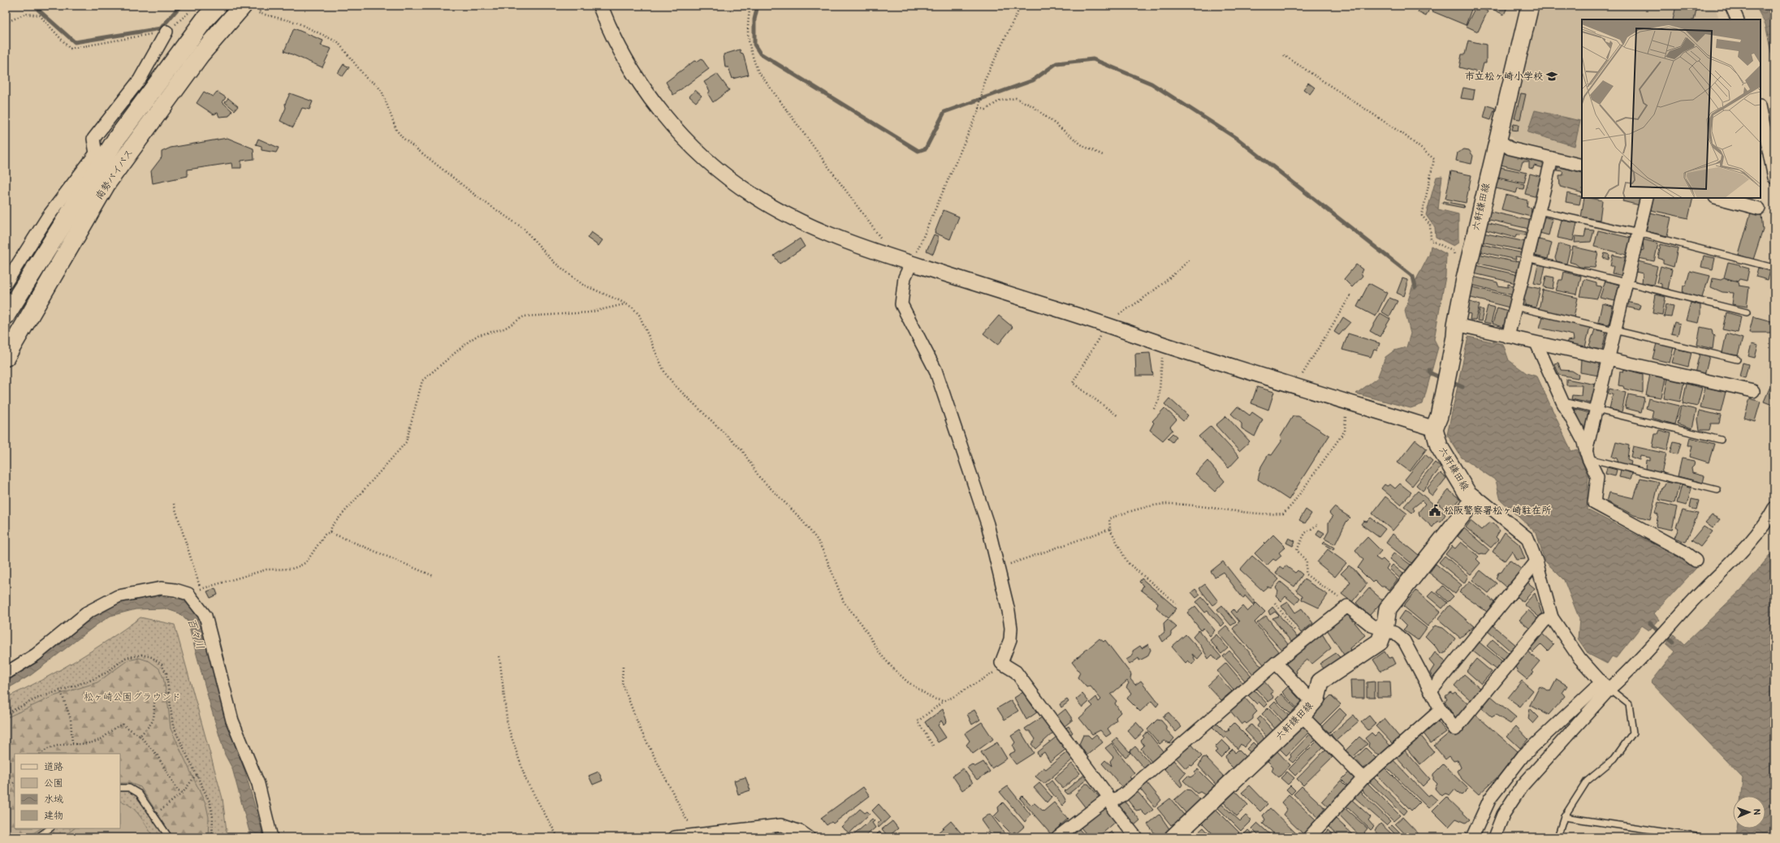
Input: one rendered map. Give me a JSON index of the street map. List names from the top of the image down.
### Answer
{
  "streets": {
    "highway": ["南勢バイパス"],
    "main road": ["六軒鎌田線"]
  },
  "water": ["百々川"],
  "parks": ["松ヶ崎公園グラウンド"],
  "places": {
    "school or university": ["市立松ヶ崎小学校"],
    "public building": ["松阪警察署松ヶ崎駐在所"]
  },
  "legend": [
    "道路",
    "公園",
    "水域",
    "建物"
  ],
  "north": "right"
}
